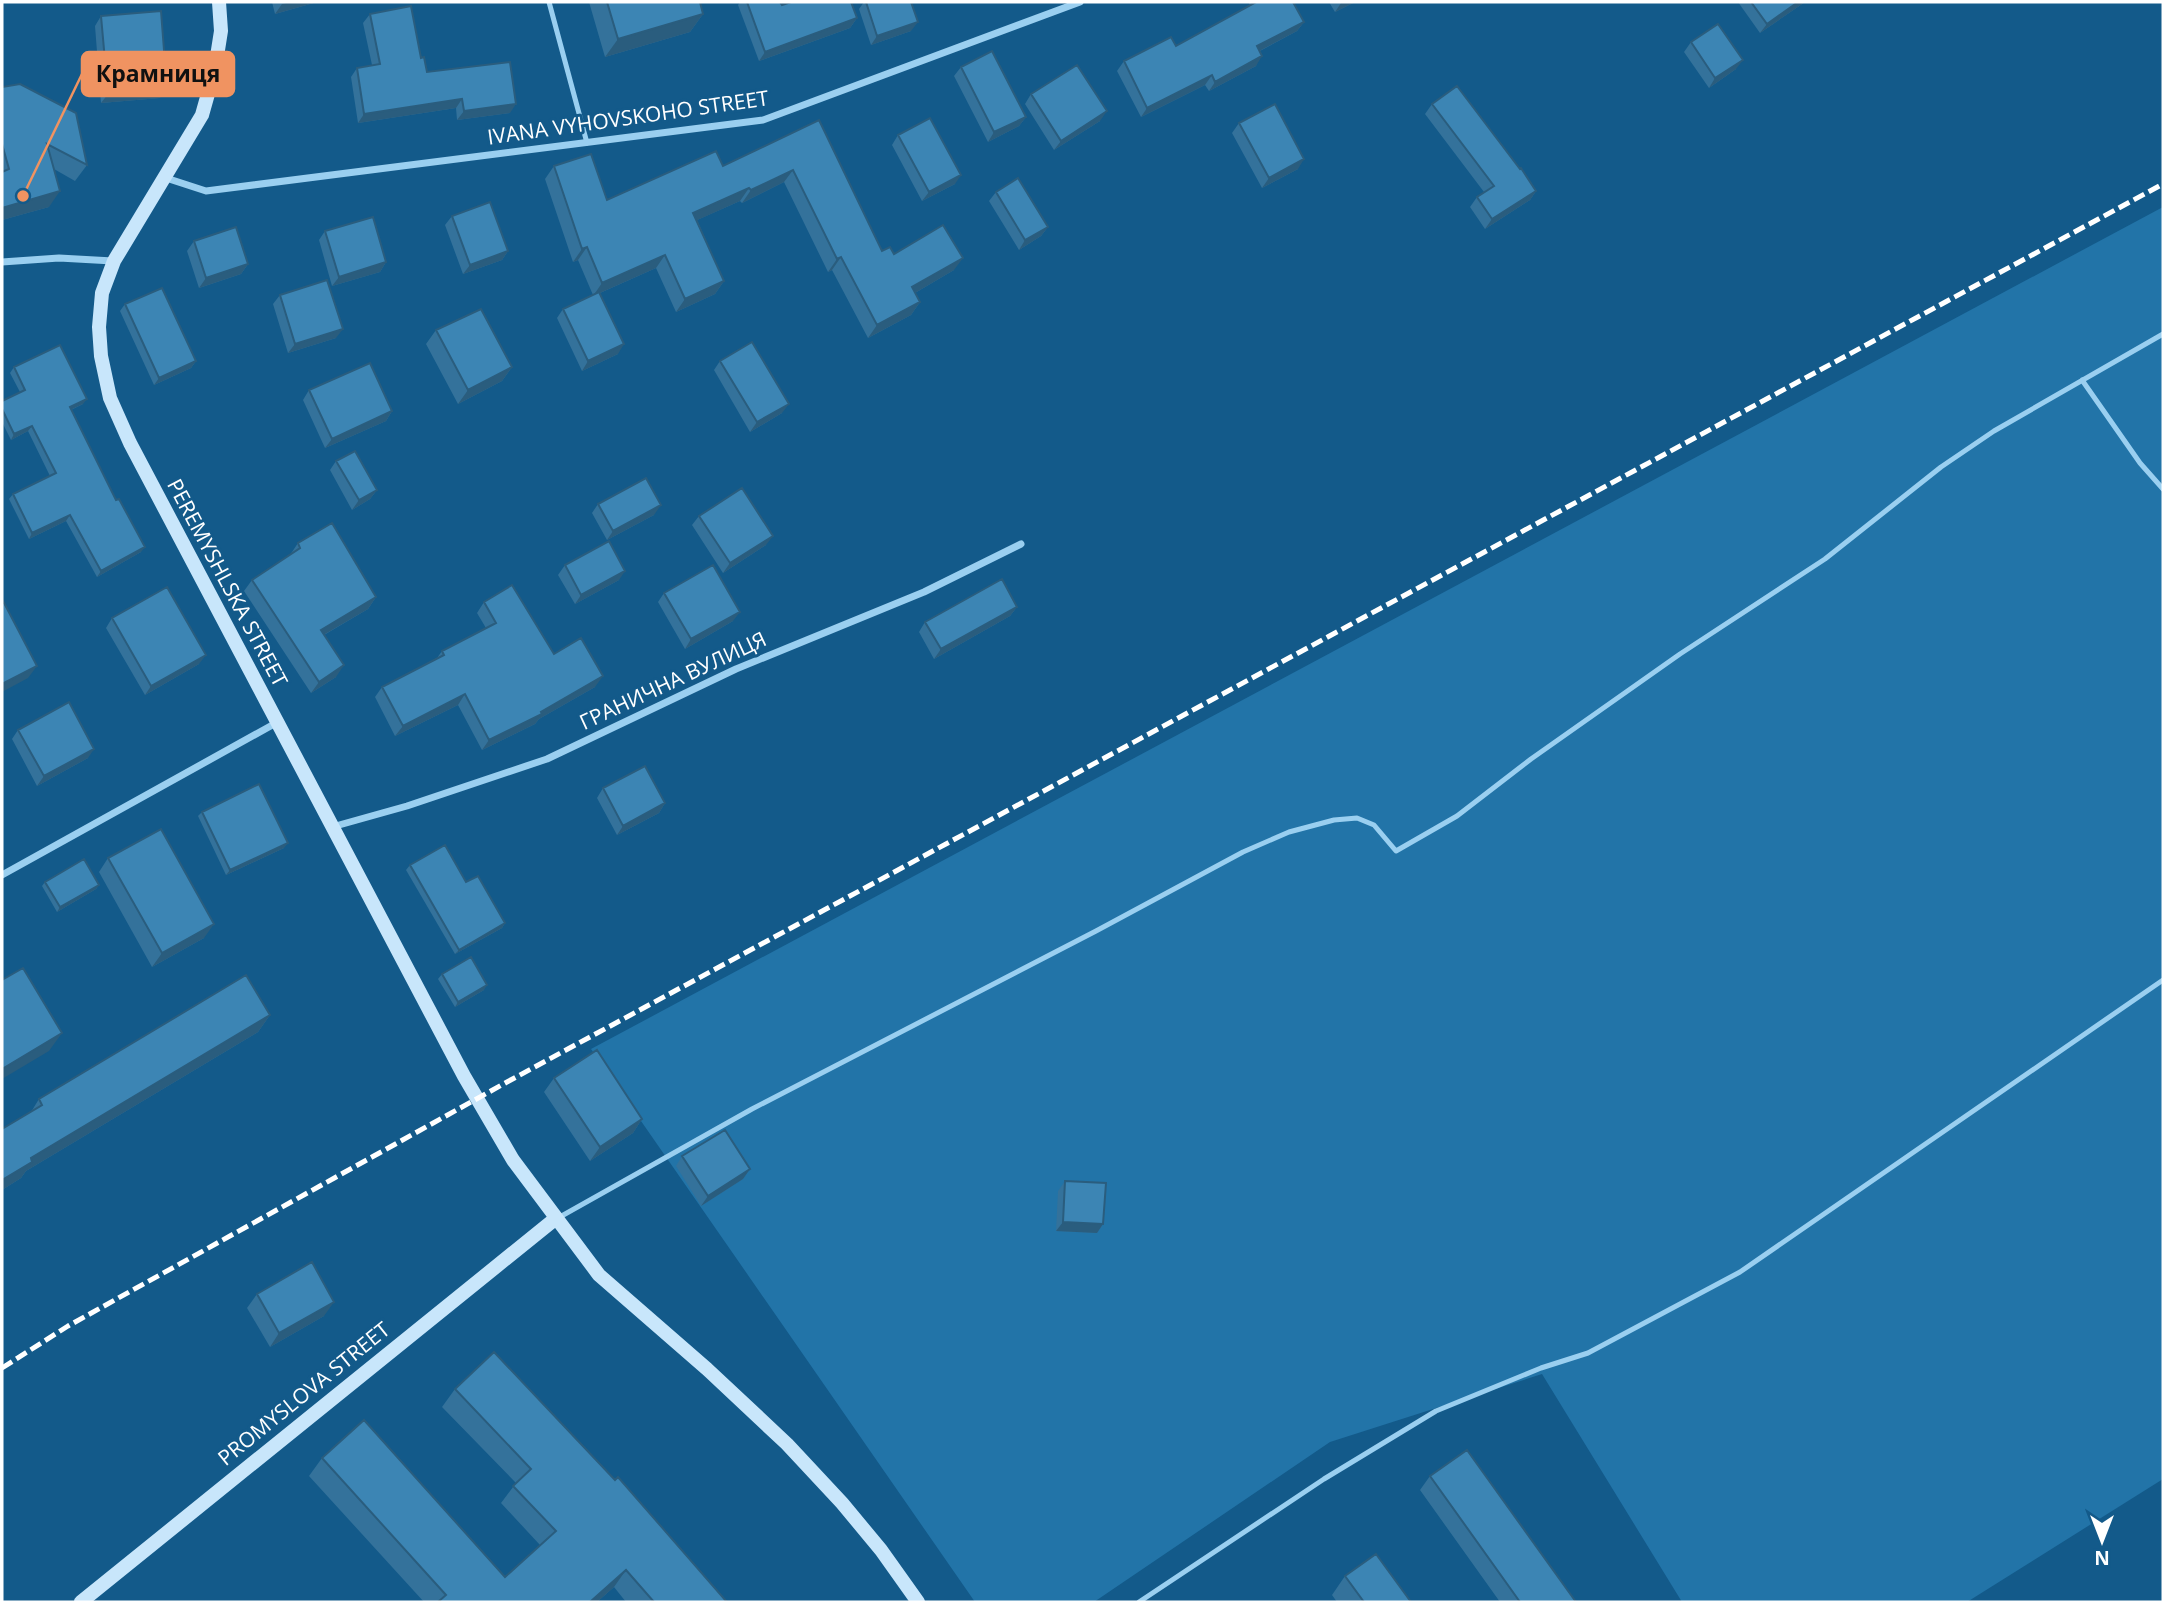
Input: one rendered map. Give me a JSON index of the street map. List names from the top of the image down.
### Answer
{
  "streets": {
    "main road": ["PEREMYSHLSKA STREET", "PROMYSLOVA STREET"],
    "street": ["IVANA VYHOVSKOHO STREET", "ГРАНИЧНА ВУЛИЦЯ"]
  },
  "crossings": [
    ["IVANA VYHOVSKOHO STREET", "PEREMYSHLSKA STREET"],
    ["PEREMYSHLSKA STREET", "ГРАНИЧНА ВУЛИЦЯ"],
    ["PEREMYSHLSKA STREET", "PROMYSLOVA STREET"]
  ],
  "places": ["Крамниця"],
  "north": "bottom"
}
